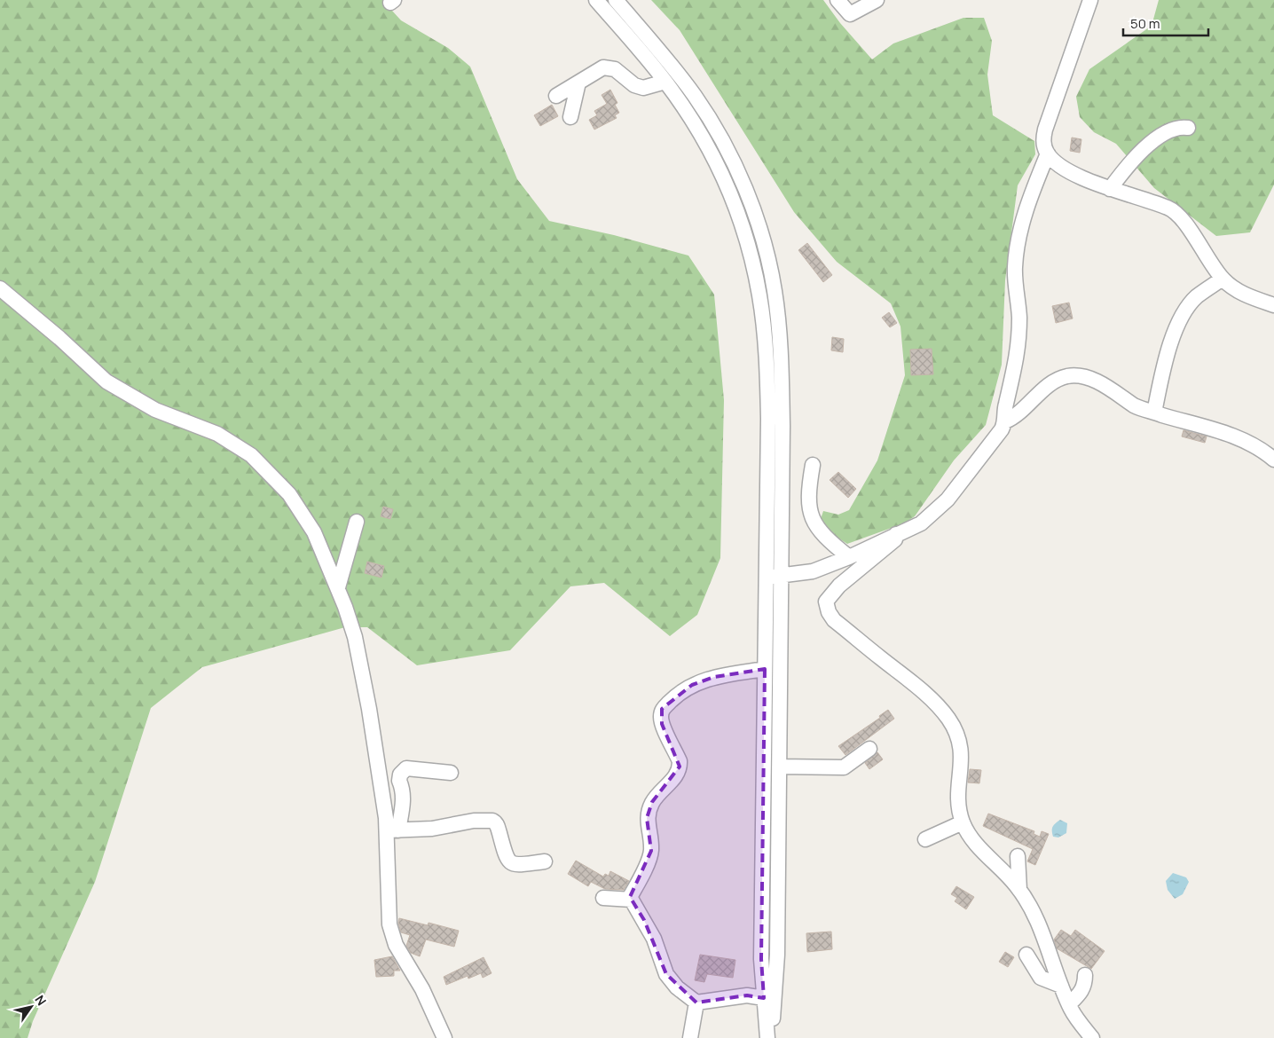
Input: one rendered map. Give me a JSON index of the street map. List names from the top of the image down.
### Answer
{
  "scale_bar": "50 m",
  "north": "top right"
}
